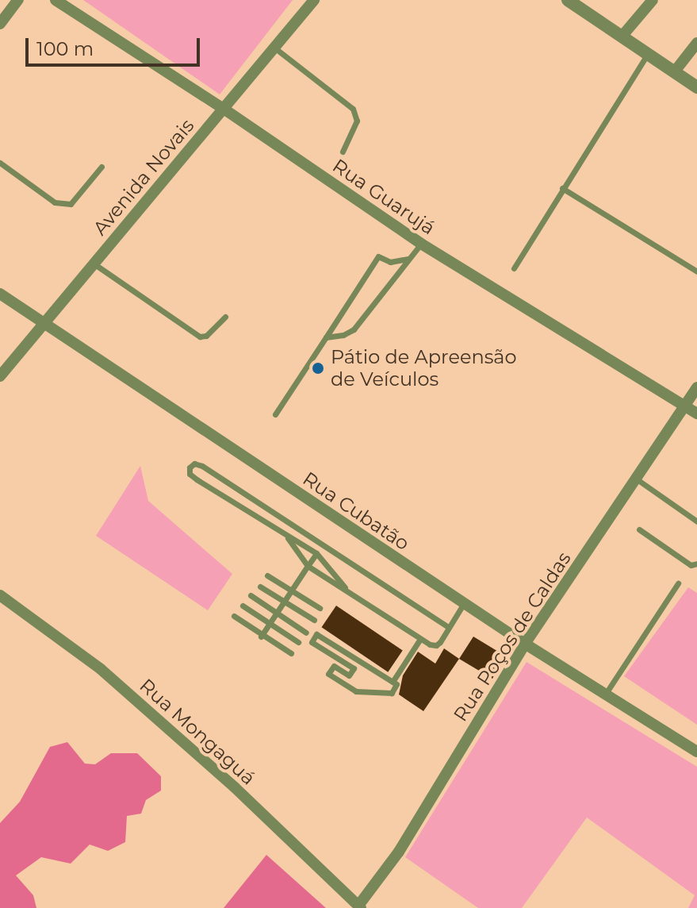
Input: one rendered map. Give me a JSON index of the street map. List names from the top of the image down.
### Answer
{
  "streets": {
    "street": [
      "Avenida Novais",
      "Rua Guarujá",
      "Rua Cubatão",
      "Rua Poços de Caldas",
      "Rua Mongaguá"
    ]
  },
  "crossings": [
    ["Avenida Novais", "Rua Guarujá"],
    ["Avenida Novais", "Rua Cubatão"],
    ["Rua Guarujá", "Rua Poços de Caldas"],
    ["Rua Cubatão", "Rua Poços de Caldas"],
    ["Rua Poços de Caldas", "Rua Mongaguá"]
  ],
  "places": ["Pátio de Apreensão de Veículos"],
  "scale_bar": "100 m"
}
